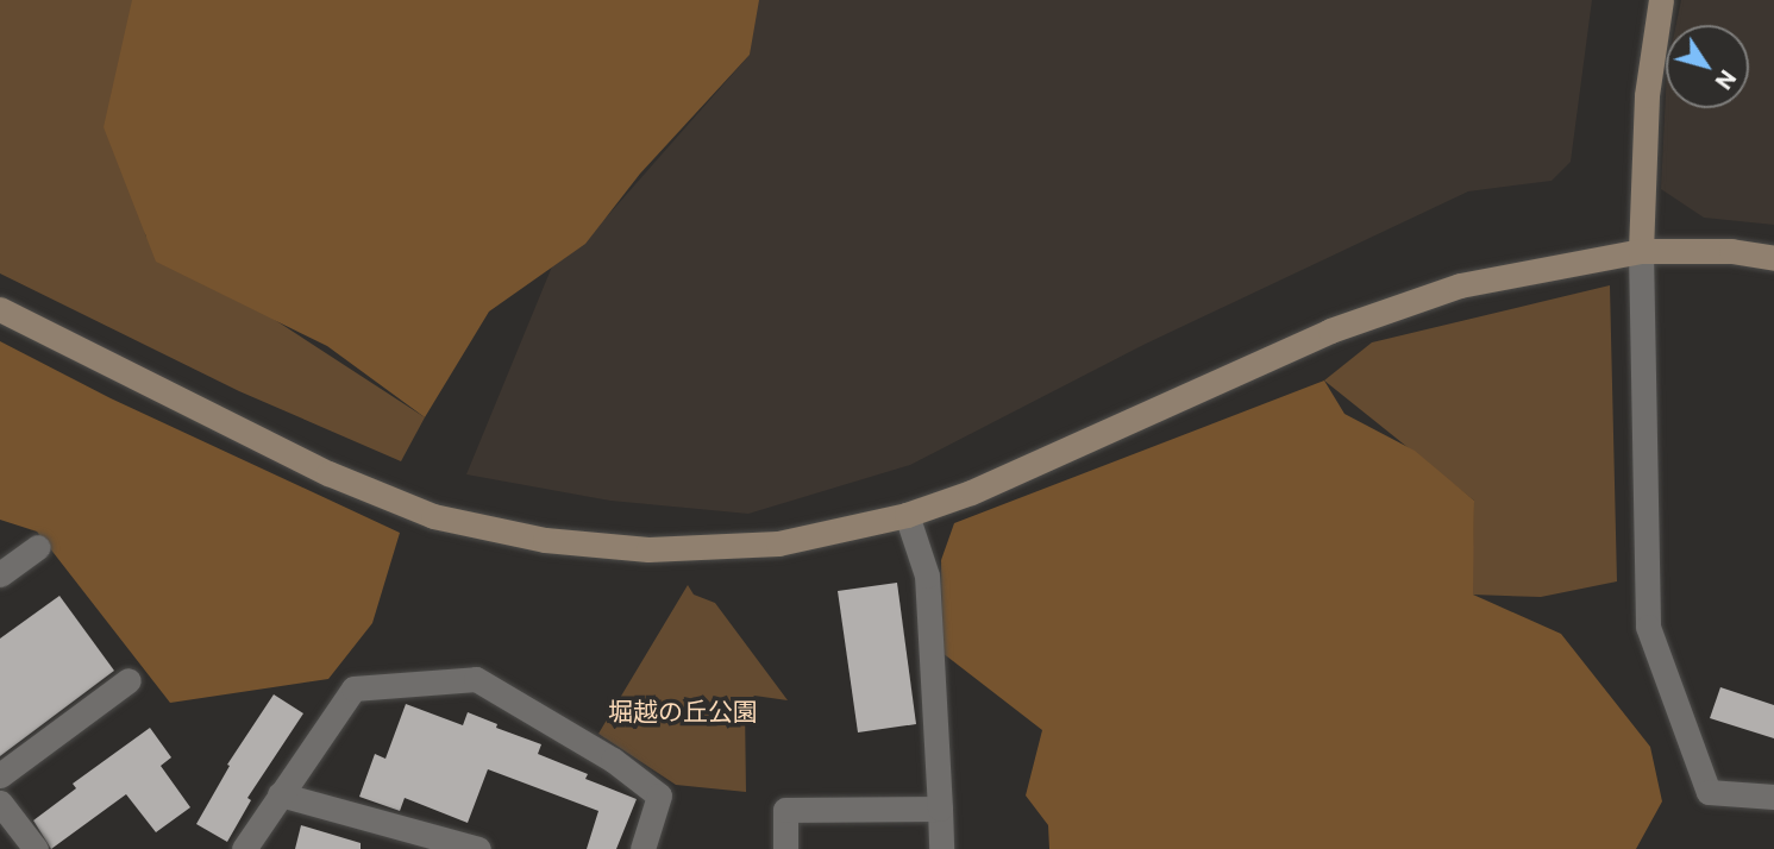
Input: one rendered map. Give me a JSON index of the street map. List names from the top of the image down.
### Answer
{
  "parks": ["堀越の丘公園"],
  "north": "bottom right"
}
